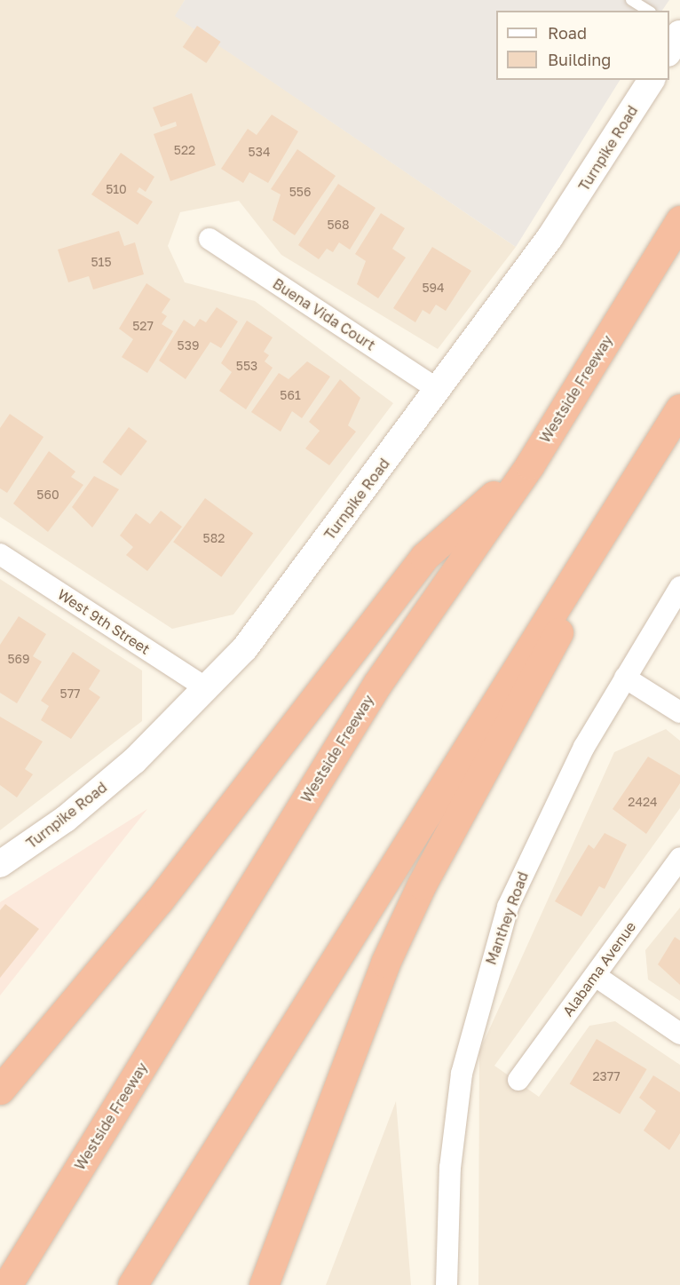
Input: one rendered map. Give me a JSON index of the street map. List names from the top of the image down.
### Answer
{
  "streets": {
    "highway": ["Westside Freeway"],
    "street": [
      "Turnpike Road",
      "Buena Vida Court",
      "West 9th Street",
      "Manthey Road",
      "Alabama Avenue"
    ]
  },
  "crossings": [
    ["Turnpike Road", "Buena Vida Court"],
    ["Turnpike Road", "West 9th Street"]
  ],
  "house_numbers": [
    "522",
    "534",
    "510",
    "556",
    "568",
    "515",
    "594",
    "527",
    "539",
    "553",
    "561",
    "560",
    "582",
    "569",
    "577",
    "2424",
    "2377"
  ],
  "legend": ["Road", "Building"]
}
